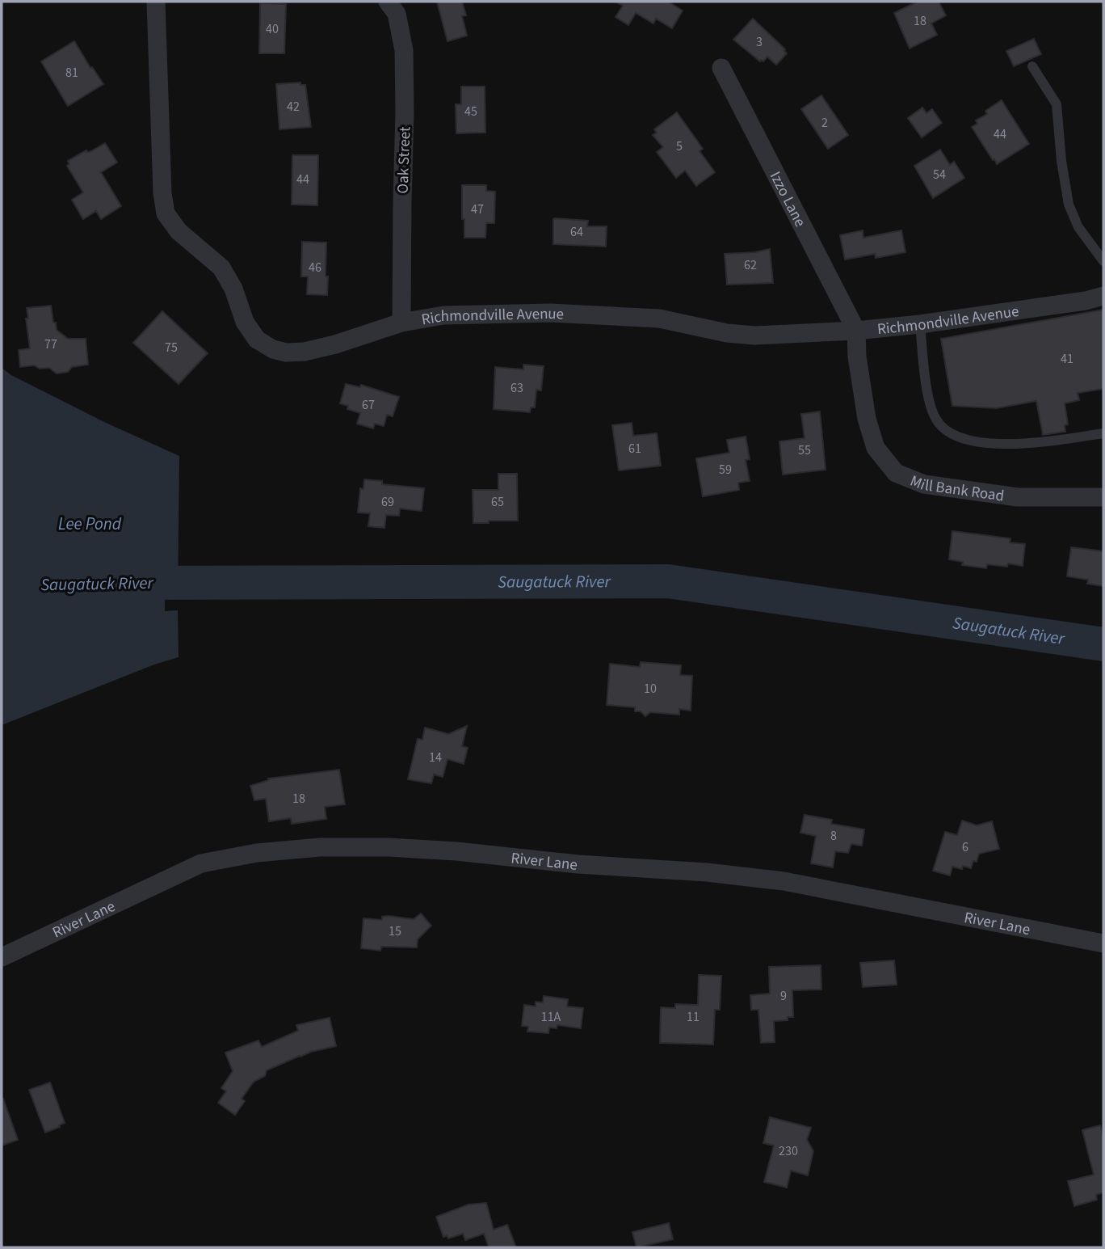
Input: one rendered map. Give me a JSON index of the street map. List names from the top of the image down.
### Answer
{
  "streets": {
    "street": [
      "Oak Street",
      "Izzo Lane",
      "Richmondville Avenue",
      "Mill Bank Road",
      "River Lane"
    ]
  },
  "crossings": [
    ["Oak Street", "Richmondville Avenue"],
    ["Izzo Lane", "Richmondville Avenue"],
    ["Izzo Lane", "Mill Bank Road"],
    ["Richmondville Avenue", "Mill Bank Road"]
  ],
  "water": ["Lee Pond", "Saugatuck River"],
  "house_numbers": [
    "18",
    "40",
    "3",
    "81",
    "42",
    "45",
    "2",
    "44",
    "5",
    "54",
    "44",
    "47",
    "64",
    "62",
    "46",
    "77",
    "75",
    "41",
    "63",
    "67",
    "61",
    "55",
    "59",
    "69",
    "65",
    "10",
    "14",
    "18",
    "8",
    "6",
    "15",
    "9",
    "11A",
    "11",
    "230"
  ]
}
